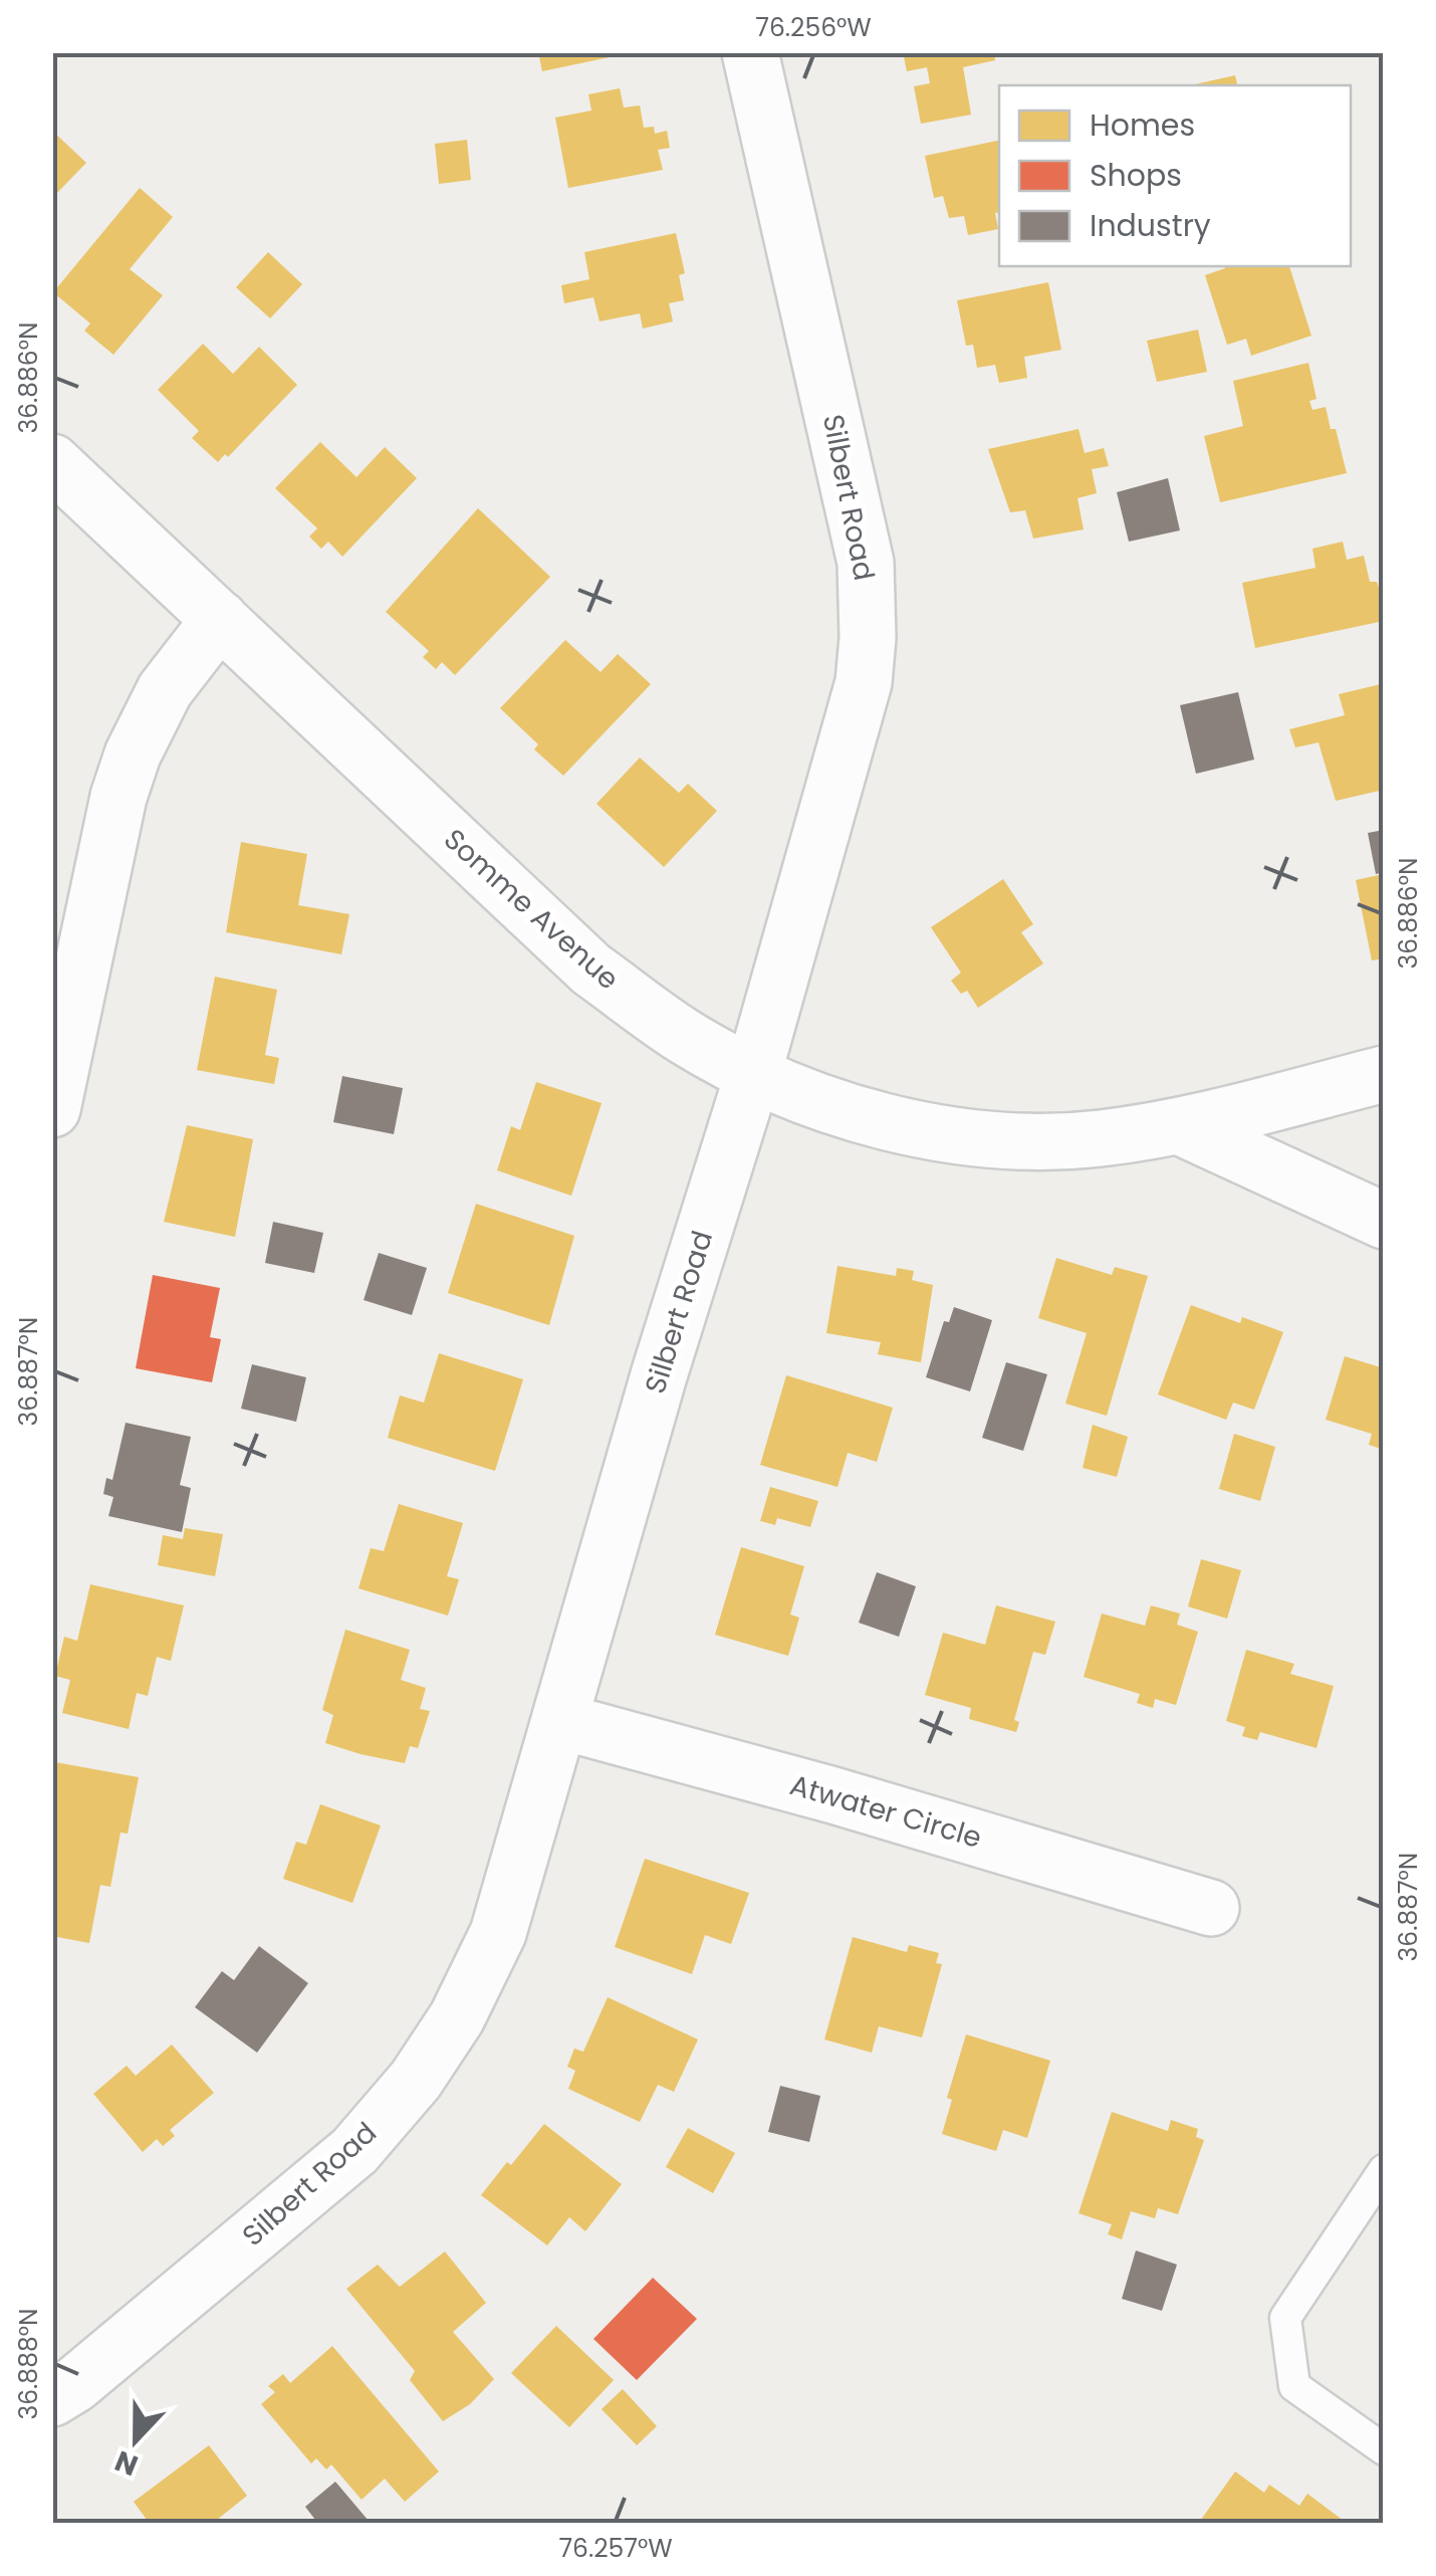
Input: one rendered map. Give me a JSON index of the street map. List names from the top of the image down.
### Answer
{
  "streets": {
    "street": ["Silbert Road", "Somme Avenue", "Atwater Circle"]
  },
  "crossings": [
    ["Silbert Road", "Somme Avenue"],
    ["Silbert Road", "Atwater Circle"]
  ],
  "legend": ["Homes", "Shops", "Industry"],
  "north": "bottom",
  "coordinates": [
    "76.256°W",
    "36.886°N",
    "36.887°N",
    "36.888°N",
    "76.257°W"
  ]
}
